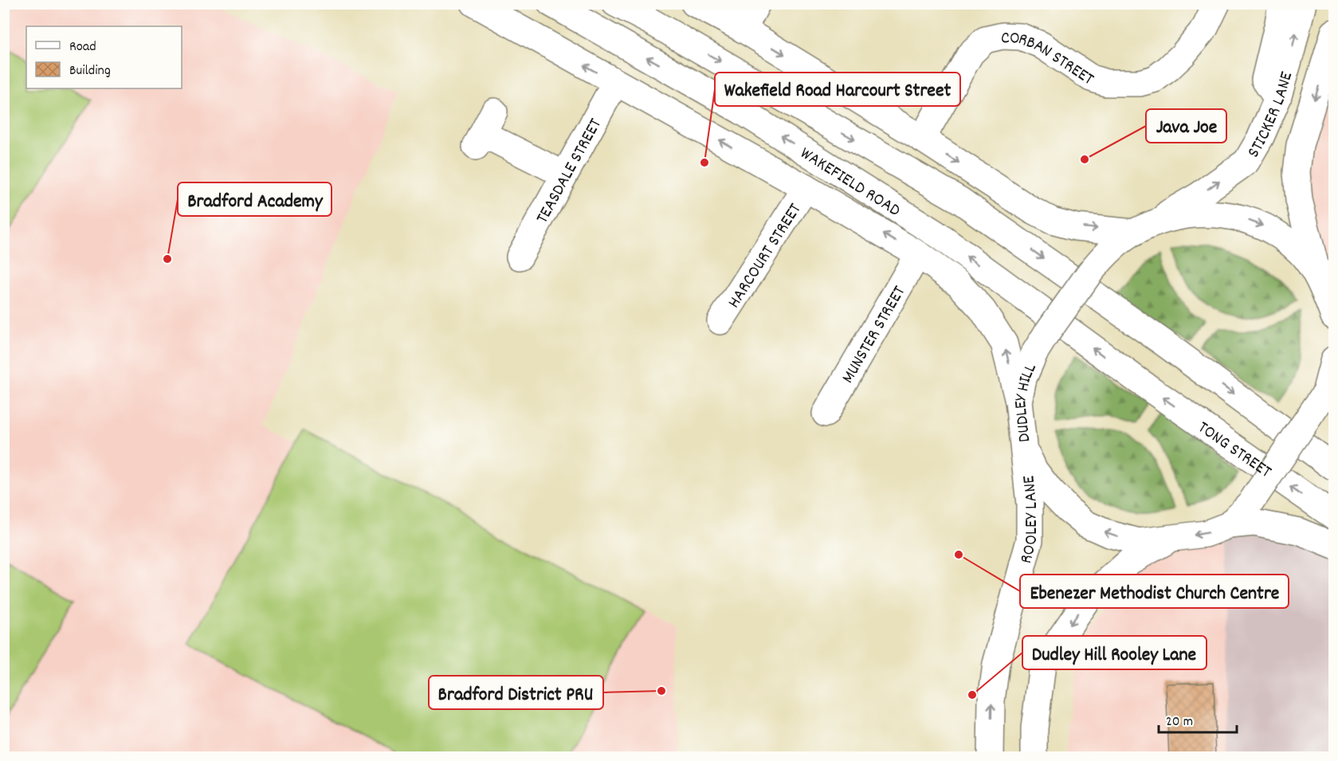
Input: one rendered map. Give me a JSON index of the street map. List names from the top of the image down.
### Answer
{
  "streets": {
    "main road": [
      "CORBAN STREET",
      "STICKER LANE",
      "TEASDALE STREET",
      "WAKEFIELD ROAD",
      "HARCOURT STREET",
      "MUNSTER STREET",
      "DUDLEY HILL",
      "TONG STREET",
      "ROOLEY LANE"
    ]
  },
  "crossings": [
    ["STICKER LANE", "DUDLEY HILL"],
    ["WAKEFIELD ROAD", "TONG STREET"],
    ["DUDLEY HILL", "ROOLEY LANE"]
  ],
  "one_way": ["STICKER LANE", "ROOLEY LANE"],
  "places": [
    "Java Joe",
    "Wakefield Road Harcourt Street",
    "Bradford Academy",
    "Ebenezer Methodist Church Centre",
    "Bradford District PRU",
    "Dudley Hill Rooley Lane"
  ],
  "legend": ["Road", "Building"],
  "scale_bar": "20 m"
}
